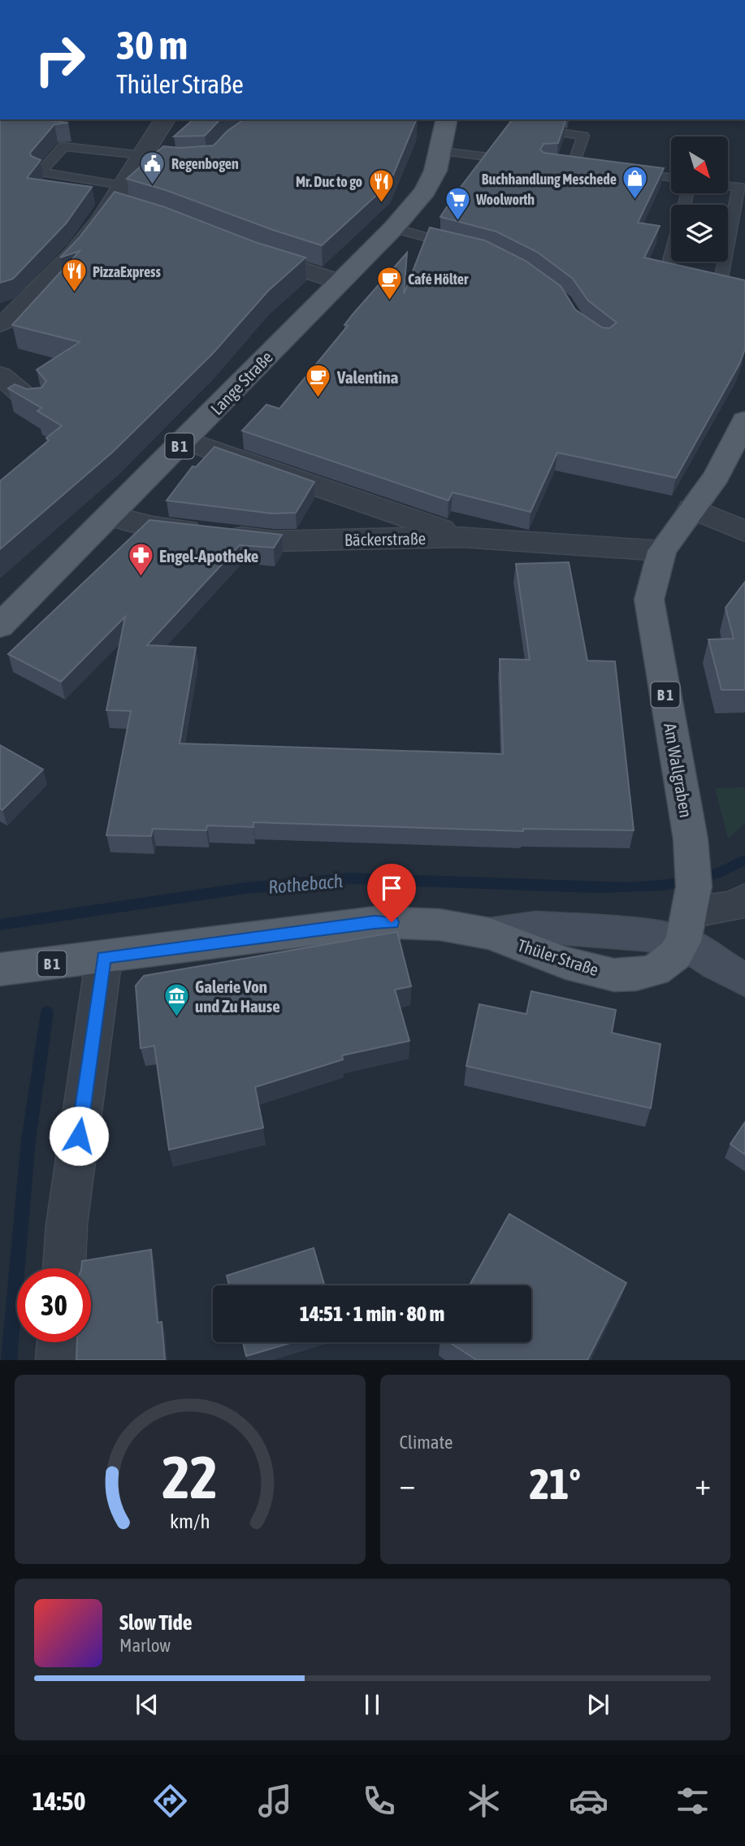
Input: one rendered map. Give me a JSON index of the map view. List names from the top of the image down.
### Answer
{
  "streets": {
    "main road": [
      "Lange Straße",
      "B 1",
      "Am Wallgraben",
      "Thüler Straße"
    ],
    "street": ["Bäckerstraße"]
  },
  "crossings": [
    ["Lange Straße", "Bäckerstraße"],
    ["Bäckerstraße", "Am Wallgraben"],
    ["Am Wallgraben", "Thüler Straße"]
  ],
  "water": ["Rothebach"],
  "places": {
    "public building": ["Regenbogen"],
    "shop": ["Buchhandlung Meschede"],
    "restaurant": ["Mr. Duc to go", "PizzaExpress"],
    "supermarket": ["Woolworth"],
    "cafe": ["Café Hölter", "Valentina"],
    "pharmacy": ["Engel-Apotheke"],
    "museum": ["Galerie Von und Zu Hause"]
  },
  "north": "bottom right",
  "page": {
    "turn": ["30 m", "Thüler Straße"],
    "limit": "30",
    "trip": "14:51 · 1 min · 80 m",
    "tile": "Climate",
    "heat": ["−", "21°", "+"],
    "song": ["Slow Tide", "Marlow"],
    "tabs": "14:50",
    "gauge": ["22", "km/h"]
  }
}
